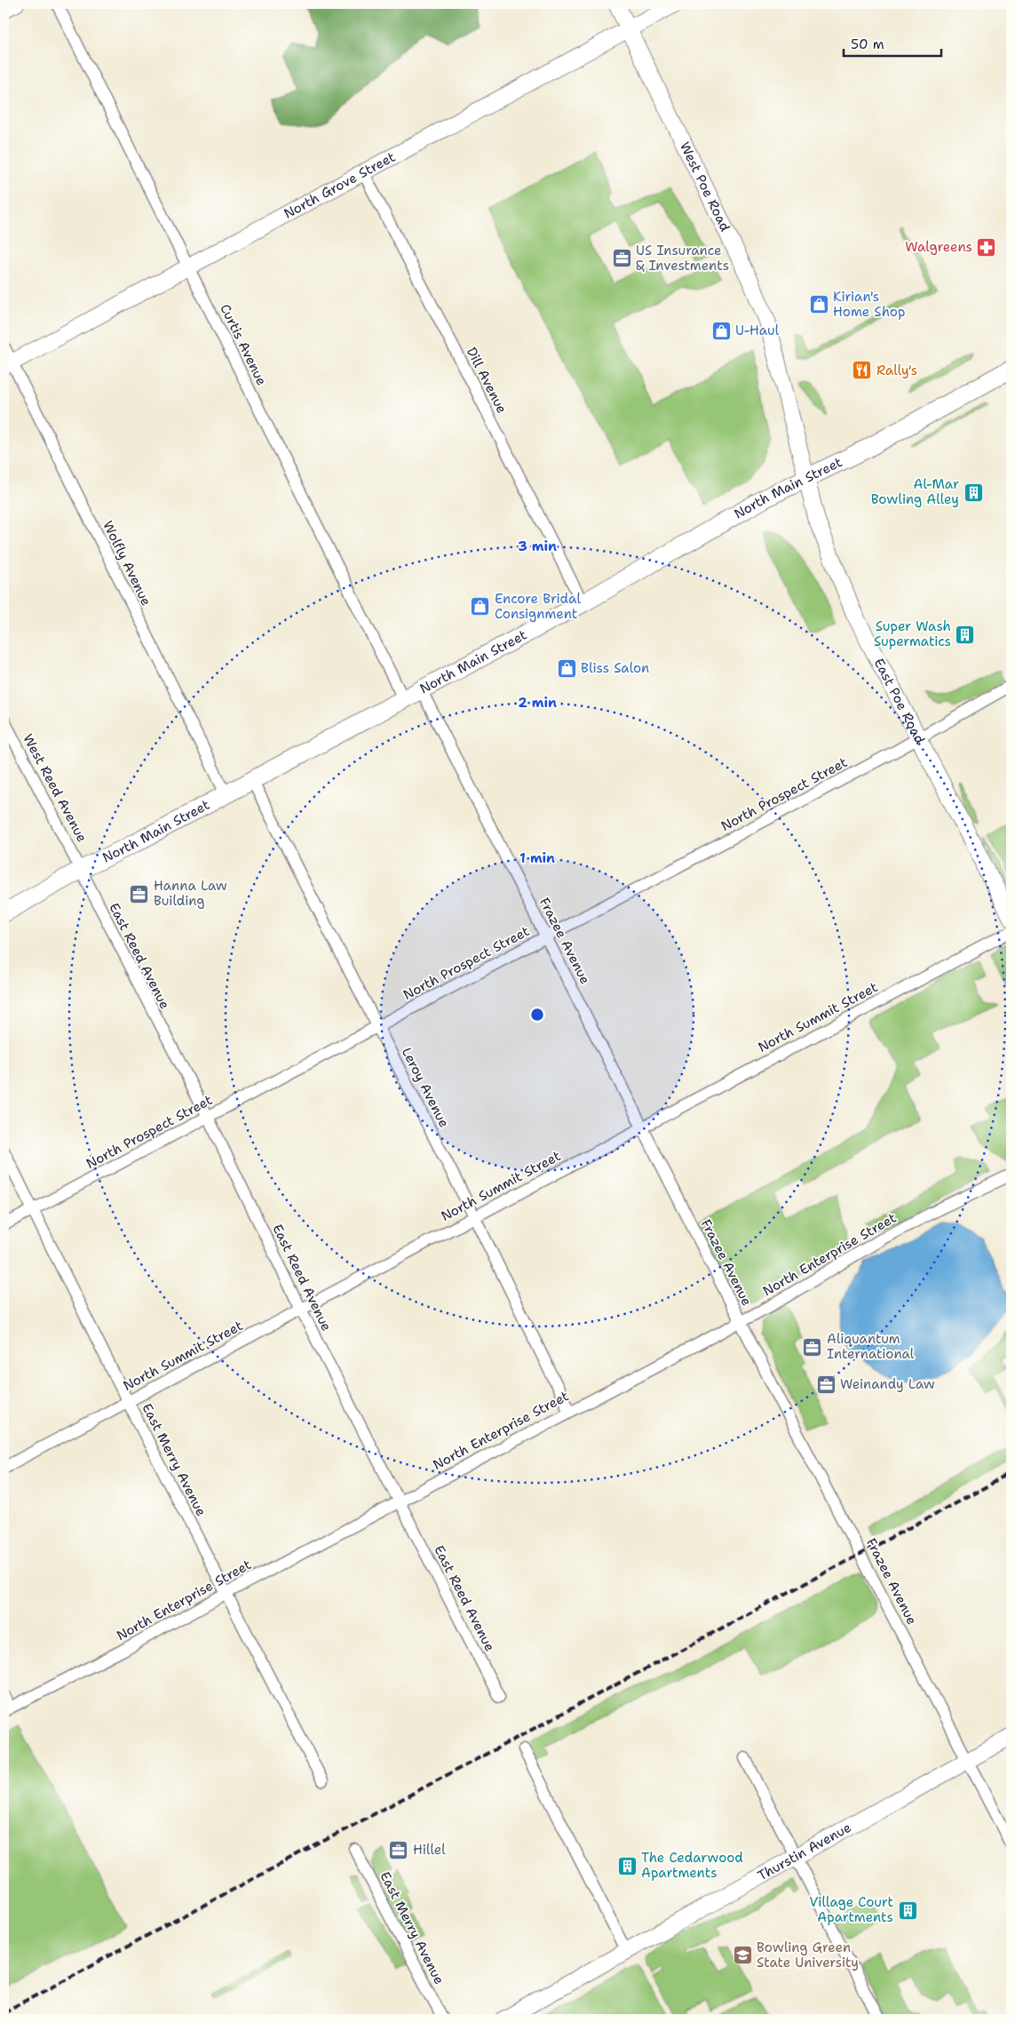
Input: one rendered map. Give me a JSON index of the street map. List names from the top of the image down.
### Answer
{
  "streets": {
    "main road": ["North Main Street"],
    "street": [
      "North Grove Street",
      "West Poe Road",
      "Curtis Avenue",
      "Dill Avenue",
      "Wolfly Avenue",
      "East Poe Road",
      "West Reed Avenue",
      "North Prospect Street",
      "Frazee Avenue",
      "East Reed Avenue",
      "North Summit Street",
      "Leroy Avenue",
      "North Enterprise Street",
      "East Merry Avenue",
      "Thurstin Avenue"
    ]
  },
  "crossings": [
    ["North Grove Street", "West Poe Road"],
    ["North Grove Street", "Curtis Avenue"],
    ["North Grove Street", "Dill Avenue"],
    ["North Grove Street", "Wolfly Avenue"],
    ["West Poe Road", "North Main Street"],
    ["West Poe Road", "East Poe Road"],
    ["Curtis Avenue", "North Main Street"],
    ["Dill Avenue", "North Main Street"],
    ["North Main Street", "Wolfly Avenue"],
    ["North Main Street", "East Poe Road"],
    ["North Main Street", "West Reed Avenue"],
    ["North Main Street", "Frazee Avenue"],
    ["North Main Street", "East Reed Avenue"],
    ["North Main Street", "Leroy Avenue"],
    ["East Poe Road", "North Prospect Street"],
    ["West Reed Avenue", "East Reed Avenue"],
    ["North Prospect Street", "Frazee Avenue"],
    ["North Prospect Street", "East Reed Avenue"],
    ["North Prospect Street", "Leroy Avenue"],
    ["North Prospect Street", "East Merry Avenue"],
    ["Frazee Avenue", "North Summit Street"],
    ["Frazee Avenue", "North Enterprise Street"],
    ["Frazee Avenue", "Thurstin Avenue"],
    ["East Reed Avenue", "North Summit Street"],
    ["East Reed Avenue", "North Enterprise Street"],
    ["North Summit Street", "Leroy Avenue"],
    ["North Summit Street", "East Merry Avenue"],
    ["Leroy Avenue", "North Enterprise Street"],
    ["North Enterprise Street", "East Merry Avenue"]
  ],
  "places": {
    "pharmacy": ["Walgreens"],
    "office": [
      "US Insurance & Investments",
      "Hanna Law Building",
      "Aliquantum International",
      "Weinandy Law",
      "Hillel"
    ],
    "shop": [
      "Kirian's Home Shop",
      "U-Haul",
      "Encore Bridal Consignment",
      "Bliss Salon"
    ],
    "restaurant": ["Rally's"],
    "building": [
      "Al-Mar Bowling Alley",
      "Super Wash Supermatics",
      "The Cedarwood Apartments",
      "Village Court Apartments"
    ],
    "school or university": ["Bowling Green State University"]
  },
  "scale_bar": "50 m",
  "rings": ["3 min", "2 min", "1 min"]
}
